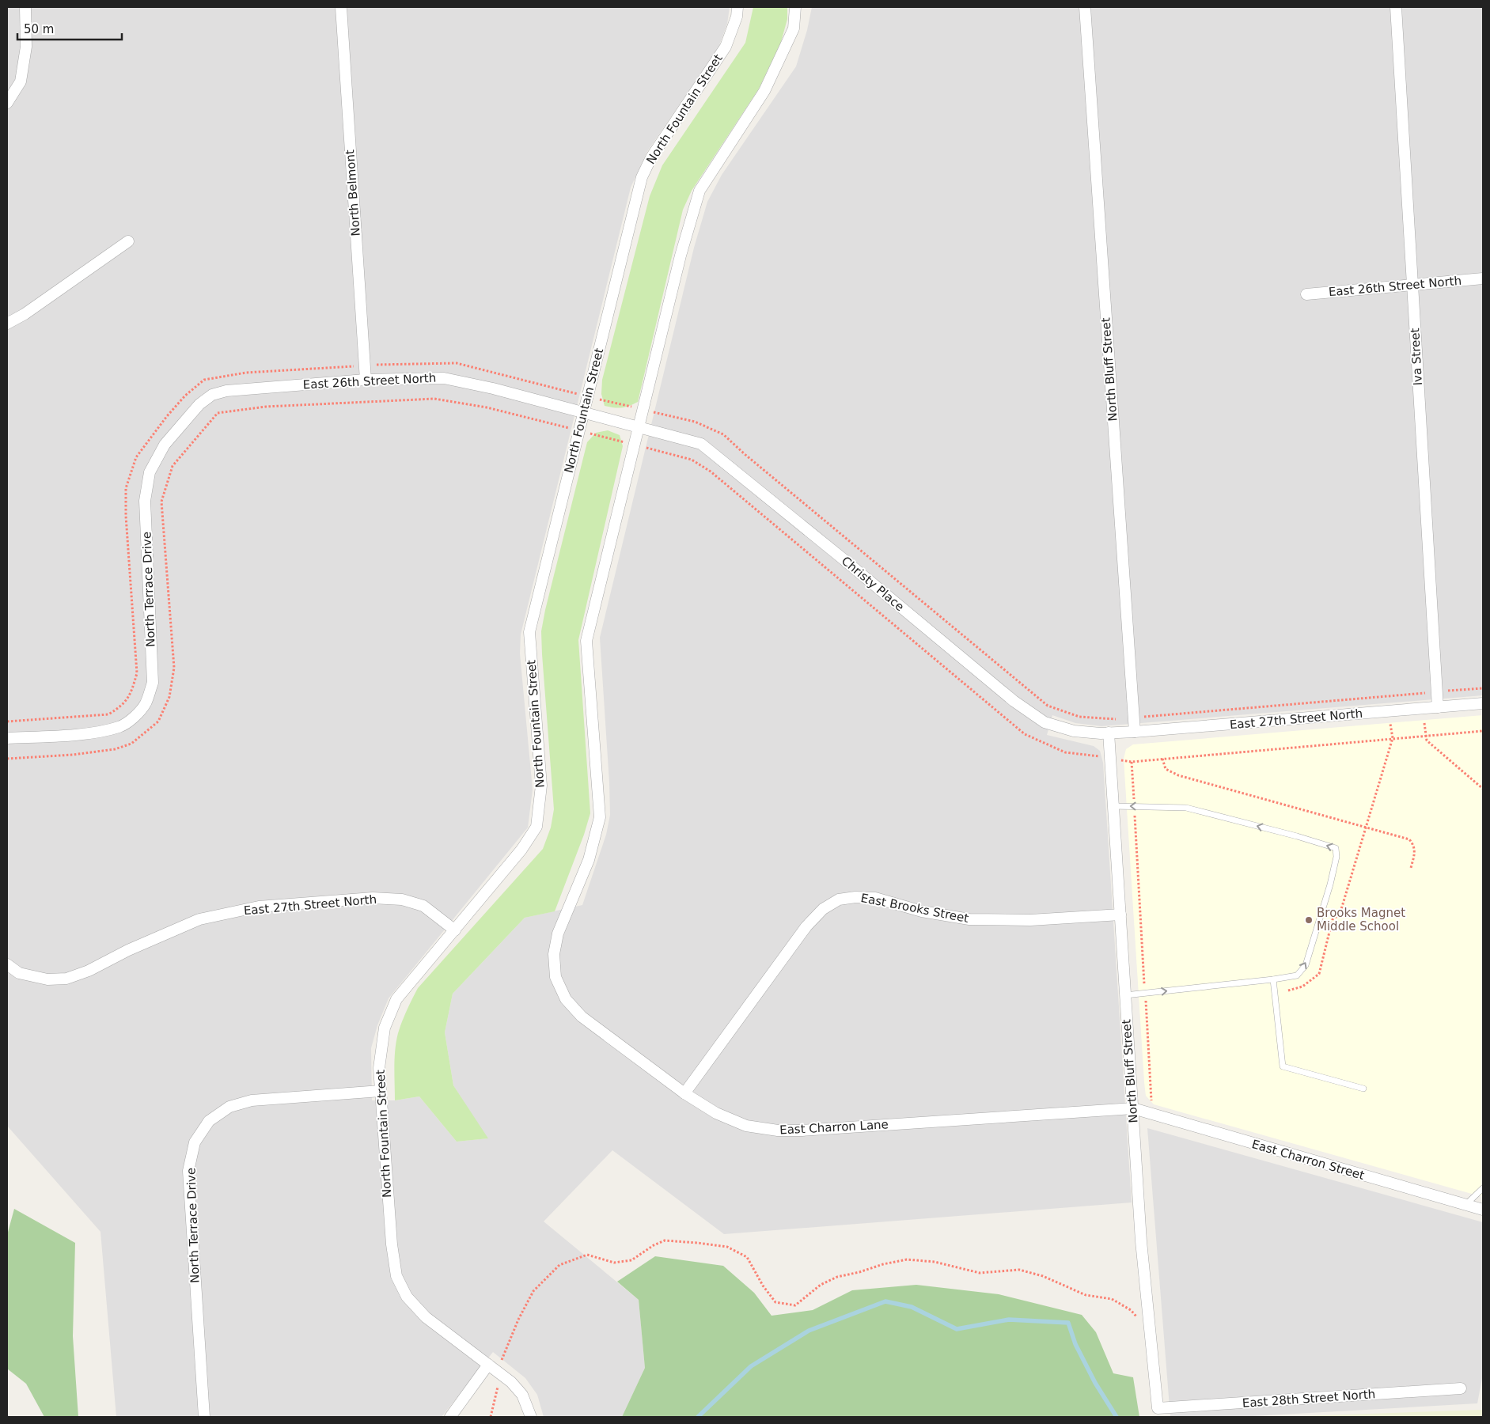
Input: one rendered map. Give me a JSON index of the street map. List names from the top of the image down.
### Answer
{
  "streets": {
    "street": [
      "North Fountain Street",
      "North Belmont",
      "East 26th Street North",
      "Iva Street",
      "North Bluff Street",
      "Christy Place",
      "North Terrace Drive",
      "East 27th Street North",
      "East Brooks Street",
      "East Charron Lane",
      "East Charron Street",
      "East 28th Street North"
    ]
  },
  "crossings": [
    ["North Fountain Street", "East 26th Street North"],
    ["North Fountain Street", "North Terrace Drive"],
    ["North Fountain Street", "East 27th Street North"],
    ["North Belmont", "East 26th Street North"],
    ["East 26th Street North", "Iva Street"],
    ["East 26th Street North", "Christy Place"],
    ["East 26th Street North", "North Terrace Drive"],
    ["Iva Street", "East 27th Street North"],
    ["North Bluff Street", "Christy Place"],
    ["North Bluff Street", "East 27th Street North"],
    ["North Bluff Street", "East Brooks Street"],
    ["North Bluff Street", "East Charron Lane"],
    ["North Bluff Street", "East Charron Street"],
    ["North Bluff Street", "East 28th Street North"],
    ["Christy Place", "East 27th Street North"],
    ["East Brooks Street", "East Charron Lane"],
    ["East Charron Lane", "East Charron Street"]
  ],
  "places": ["Brooks Magnet Middle School"],
  "scale_bar": "50 m"
}
